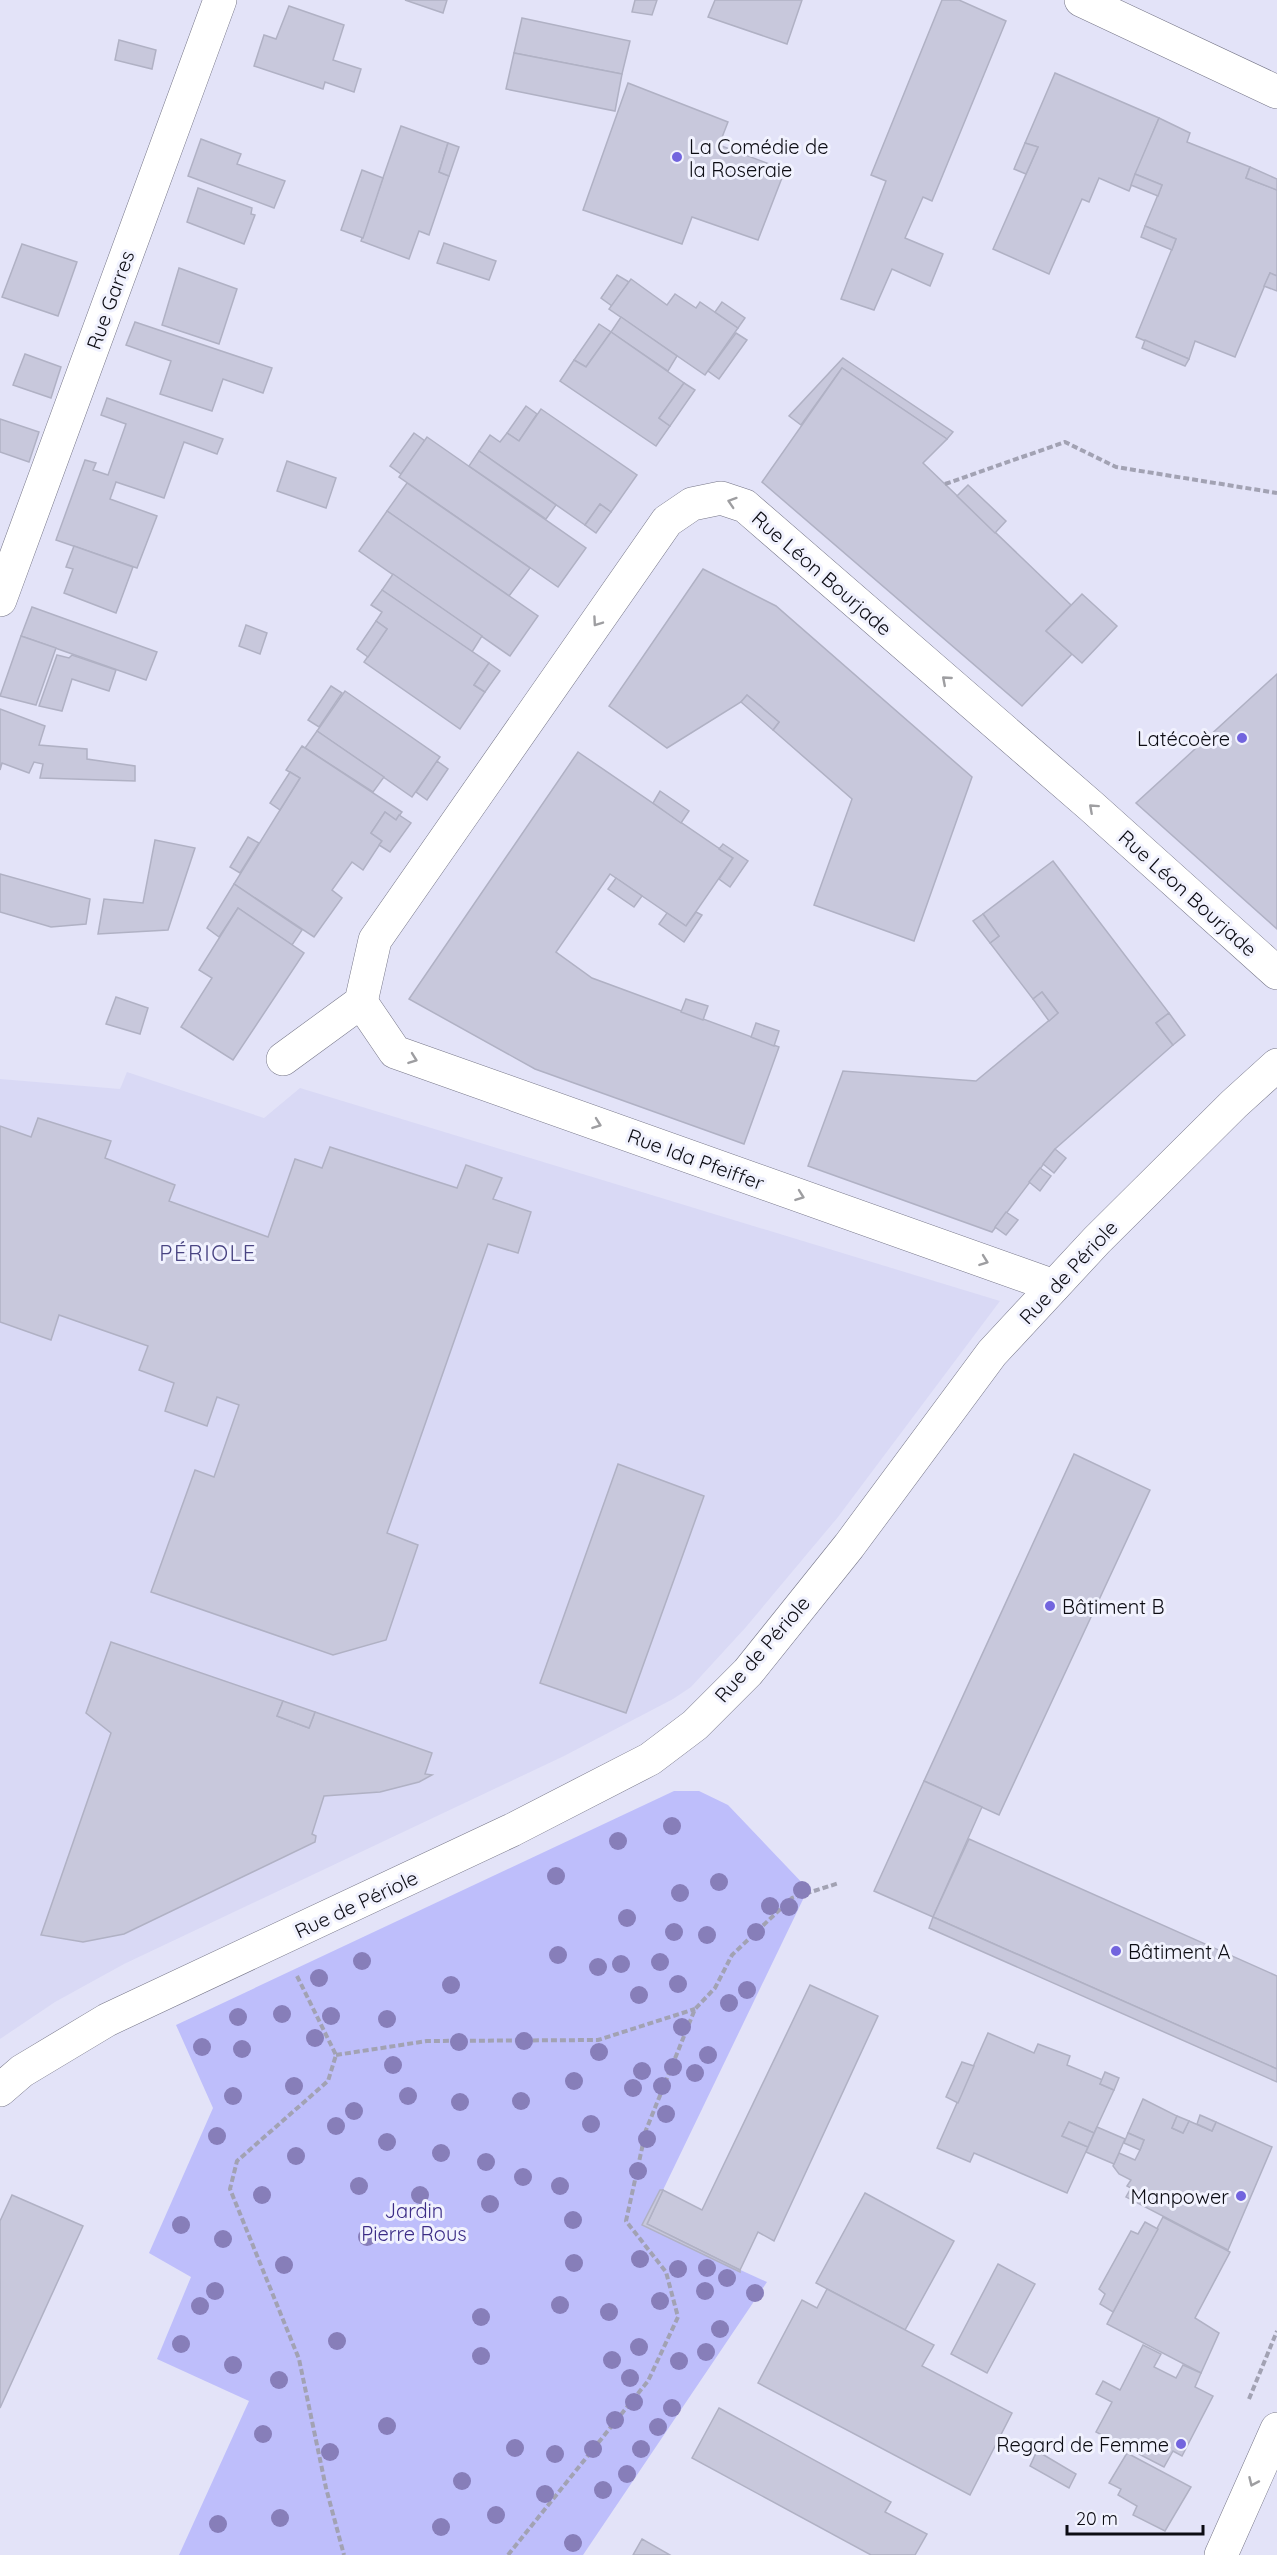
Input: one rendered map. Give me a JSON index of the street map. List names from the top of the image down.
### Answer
{
  "streets": {
    "street": [
      "Rue Garres",
      "Rue Léon Bourjade",
      "Rue Ida Pfeiffer",
      "Rue de Périole"
    ]
  },
  "crossings": [
    ["Rue Léon Bourjade", "Rue Ida Pfeiffer"],
    ["Rue Ida Pfeiffer", "Rue de Périole"]
  ],
  "one_way": ["Rue Ida Pfeiffer"],
  "districts": ["PÉRIOLE"],
  "parks": ["Jardin Pierre Rous"],
  "places": [
    "La Comédie de la Roseraie",
    "Latécoère",
    "Bâtiment B",
    "Bâtiment A",
    "Manpower",
    "Regard de Femme"
  ],
  "scale_bar": "20 m"
}
